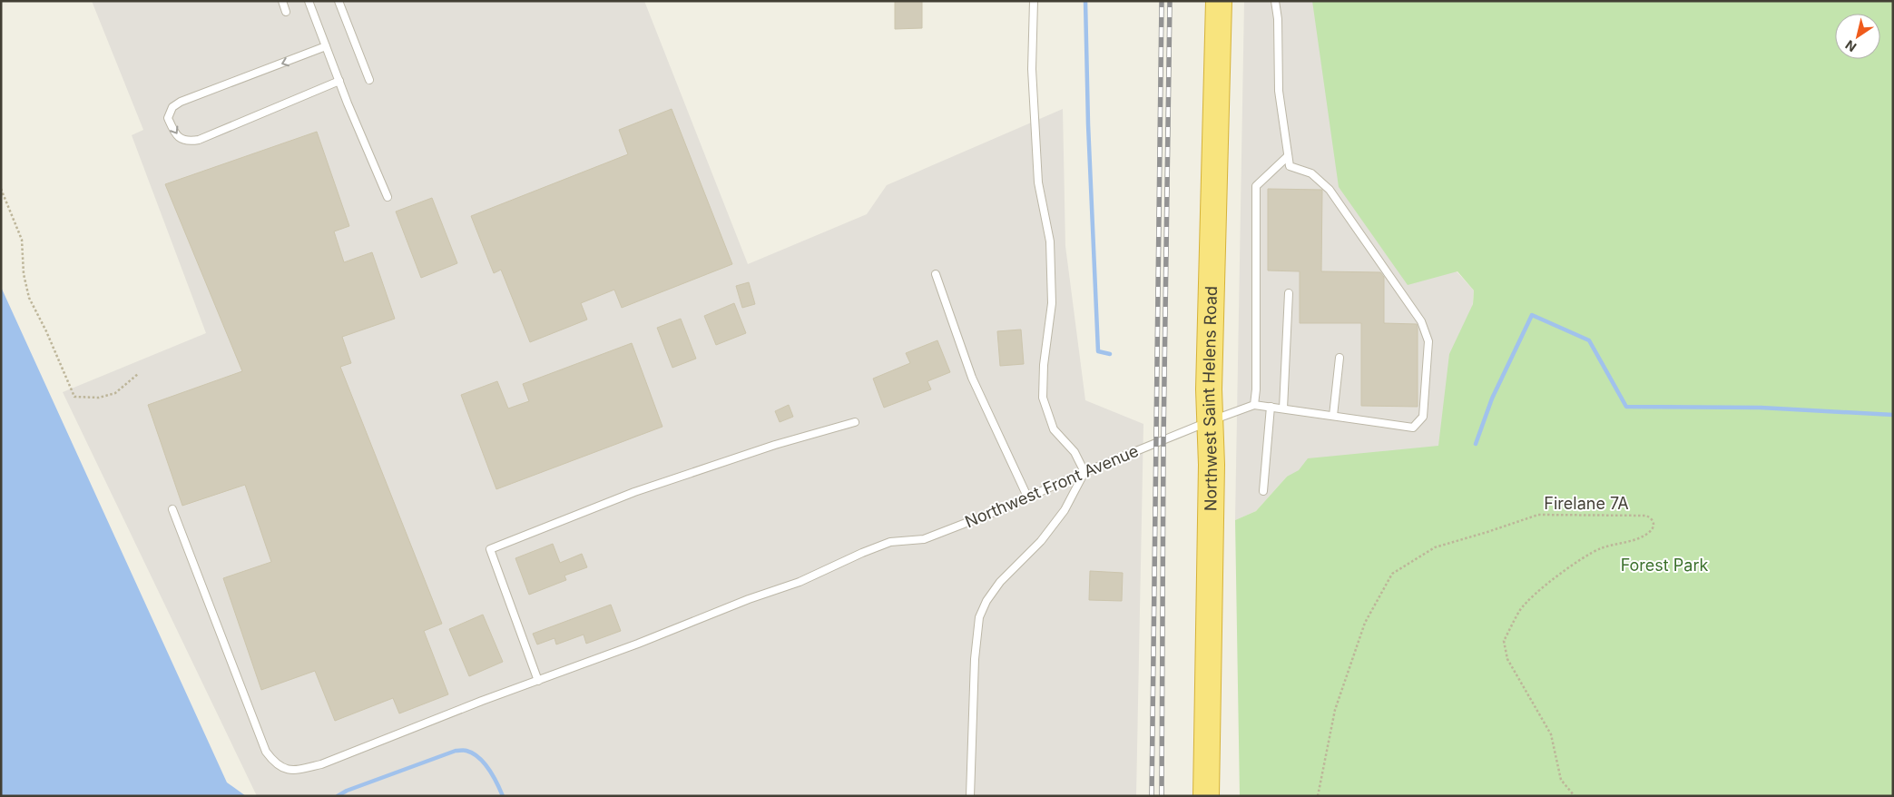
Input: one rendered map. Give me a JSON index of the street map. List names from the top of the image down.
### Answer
{
  "streets": {
    "highway": ["Northwest Saint Helens Road"],
    "lane": ["Northwest Front Avenue"],
    "path": ["Firelane 7A"]
  },
  "crossings": [
    ["Northwest Saint Helens Road", "Northwest Front Avenue"]
  ],
  "parks": ["Forest Park"],
  "north": "bottom left"
}
